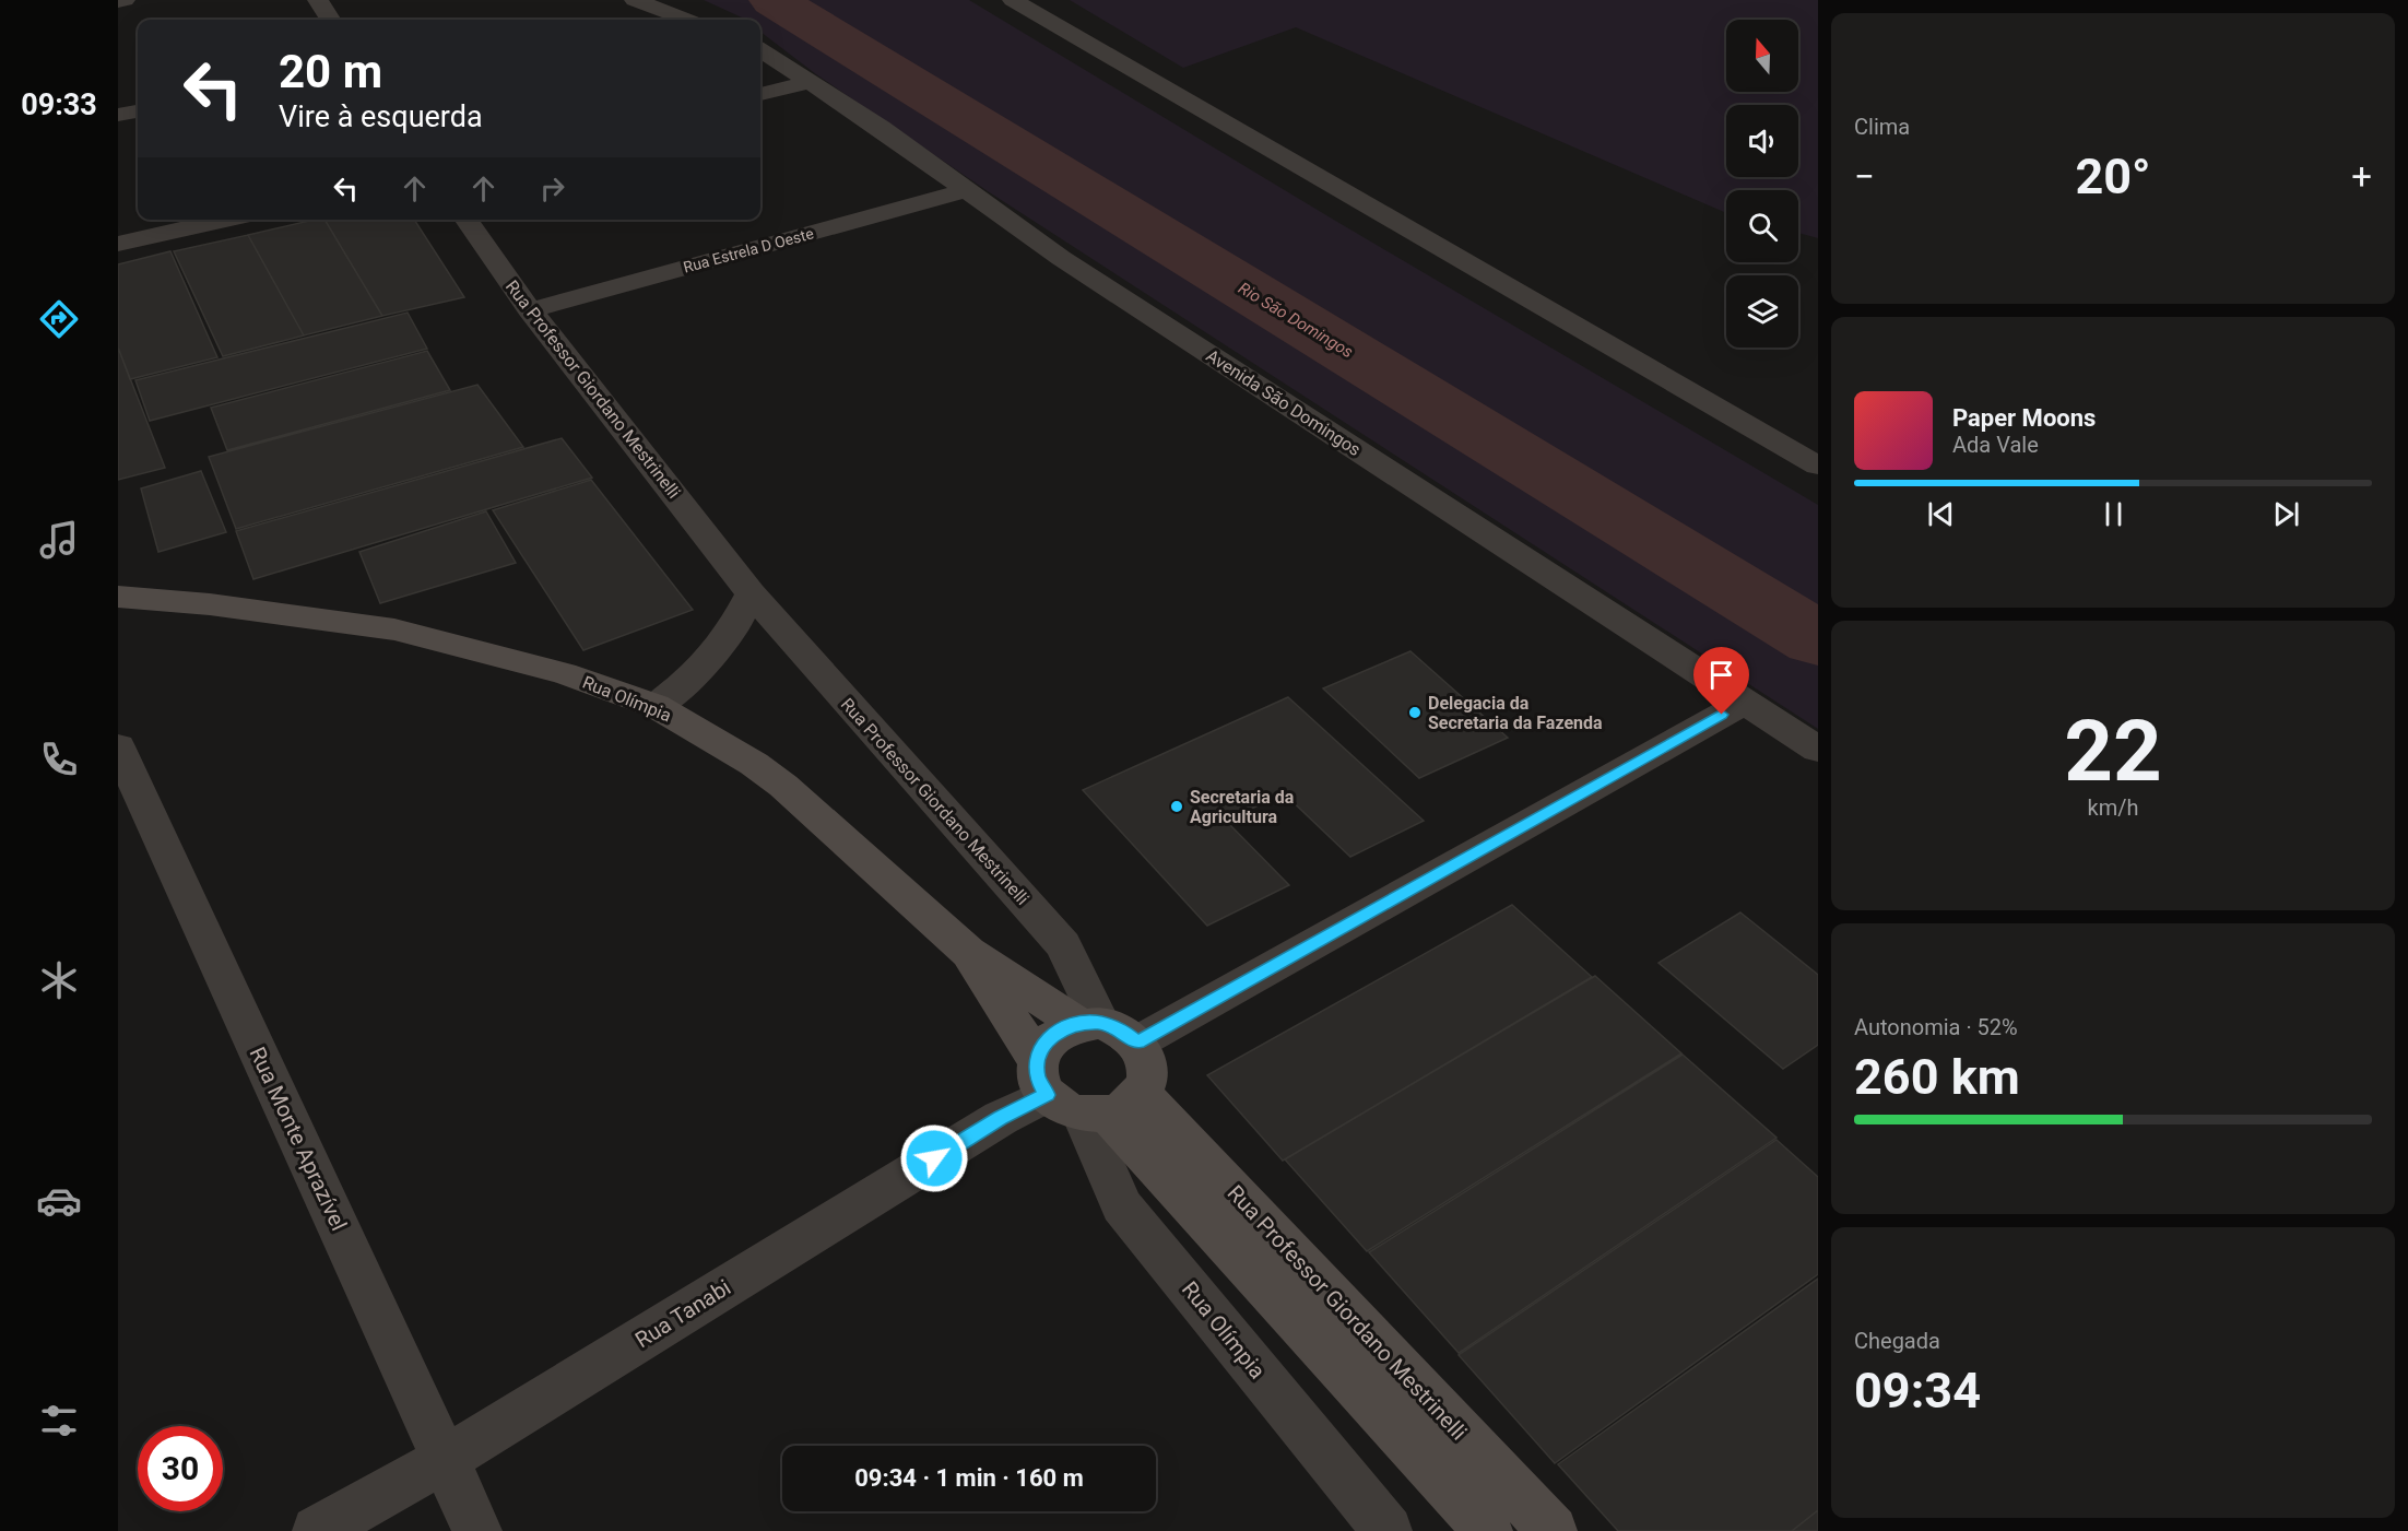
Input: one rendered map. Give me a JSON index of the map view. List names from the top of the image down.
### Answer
{
  "streets": {
    "main road": ["Rua Professor Giordano Mestrinelli", "Rua Olímpia"],
    "street": [
      "Rua Estrela D Oeste",
      "Avenida São Domingos",
      "Rua Monte Aprazível",
      "Rua Tanabi"
    ]
  },
  "crossings": [
    ["Rua Estrela D Oeste", "Rua Professor Giordano Mestrinelli"],
    ["Rua Estrela D Oeste", "Avenida São Domingos"],
    ["Rua Professor Giordano Mestrinelli", "Rua Olímpia"],
    ["Rua Professor Giordano Mestrinelli", "Rua Tanabi"],
    ["Rua Olímpia", "Rua Tanabi"],
    ["Rua Monte Aprazível", "Rua Tanabi"]
  ],
  "water": ["Rio São Domingos"],
  "places": ["Delegacia da Secretaria da Fazenda", "Secretaria da Agricultura"],
  "north": "top",
  "page": {
    "tabs": "09:33",
    "tile": [
      "Clima",
      ["22", "km/h"],
      ["Autonomia · 52%", "260 km"],
      ["Chegada", "09:34"]
    ],
    "turn": ["20 m", "Vire à esquerda"],
    "heat": ["−", "20°", "+"],
    "song": ["Paper Moons", "Ada Vale"],
    "limit": "30",
    "trip": "09:34 · 1 min · 160 m"
  }
}
